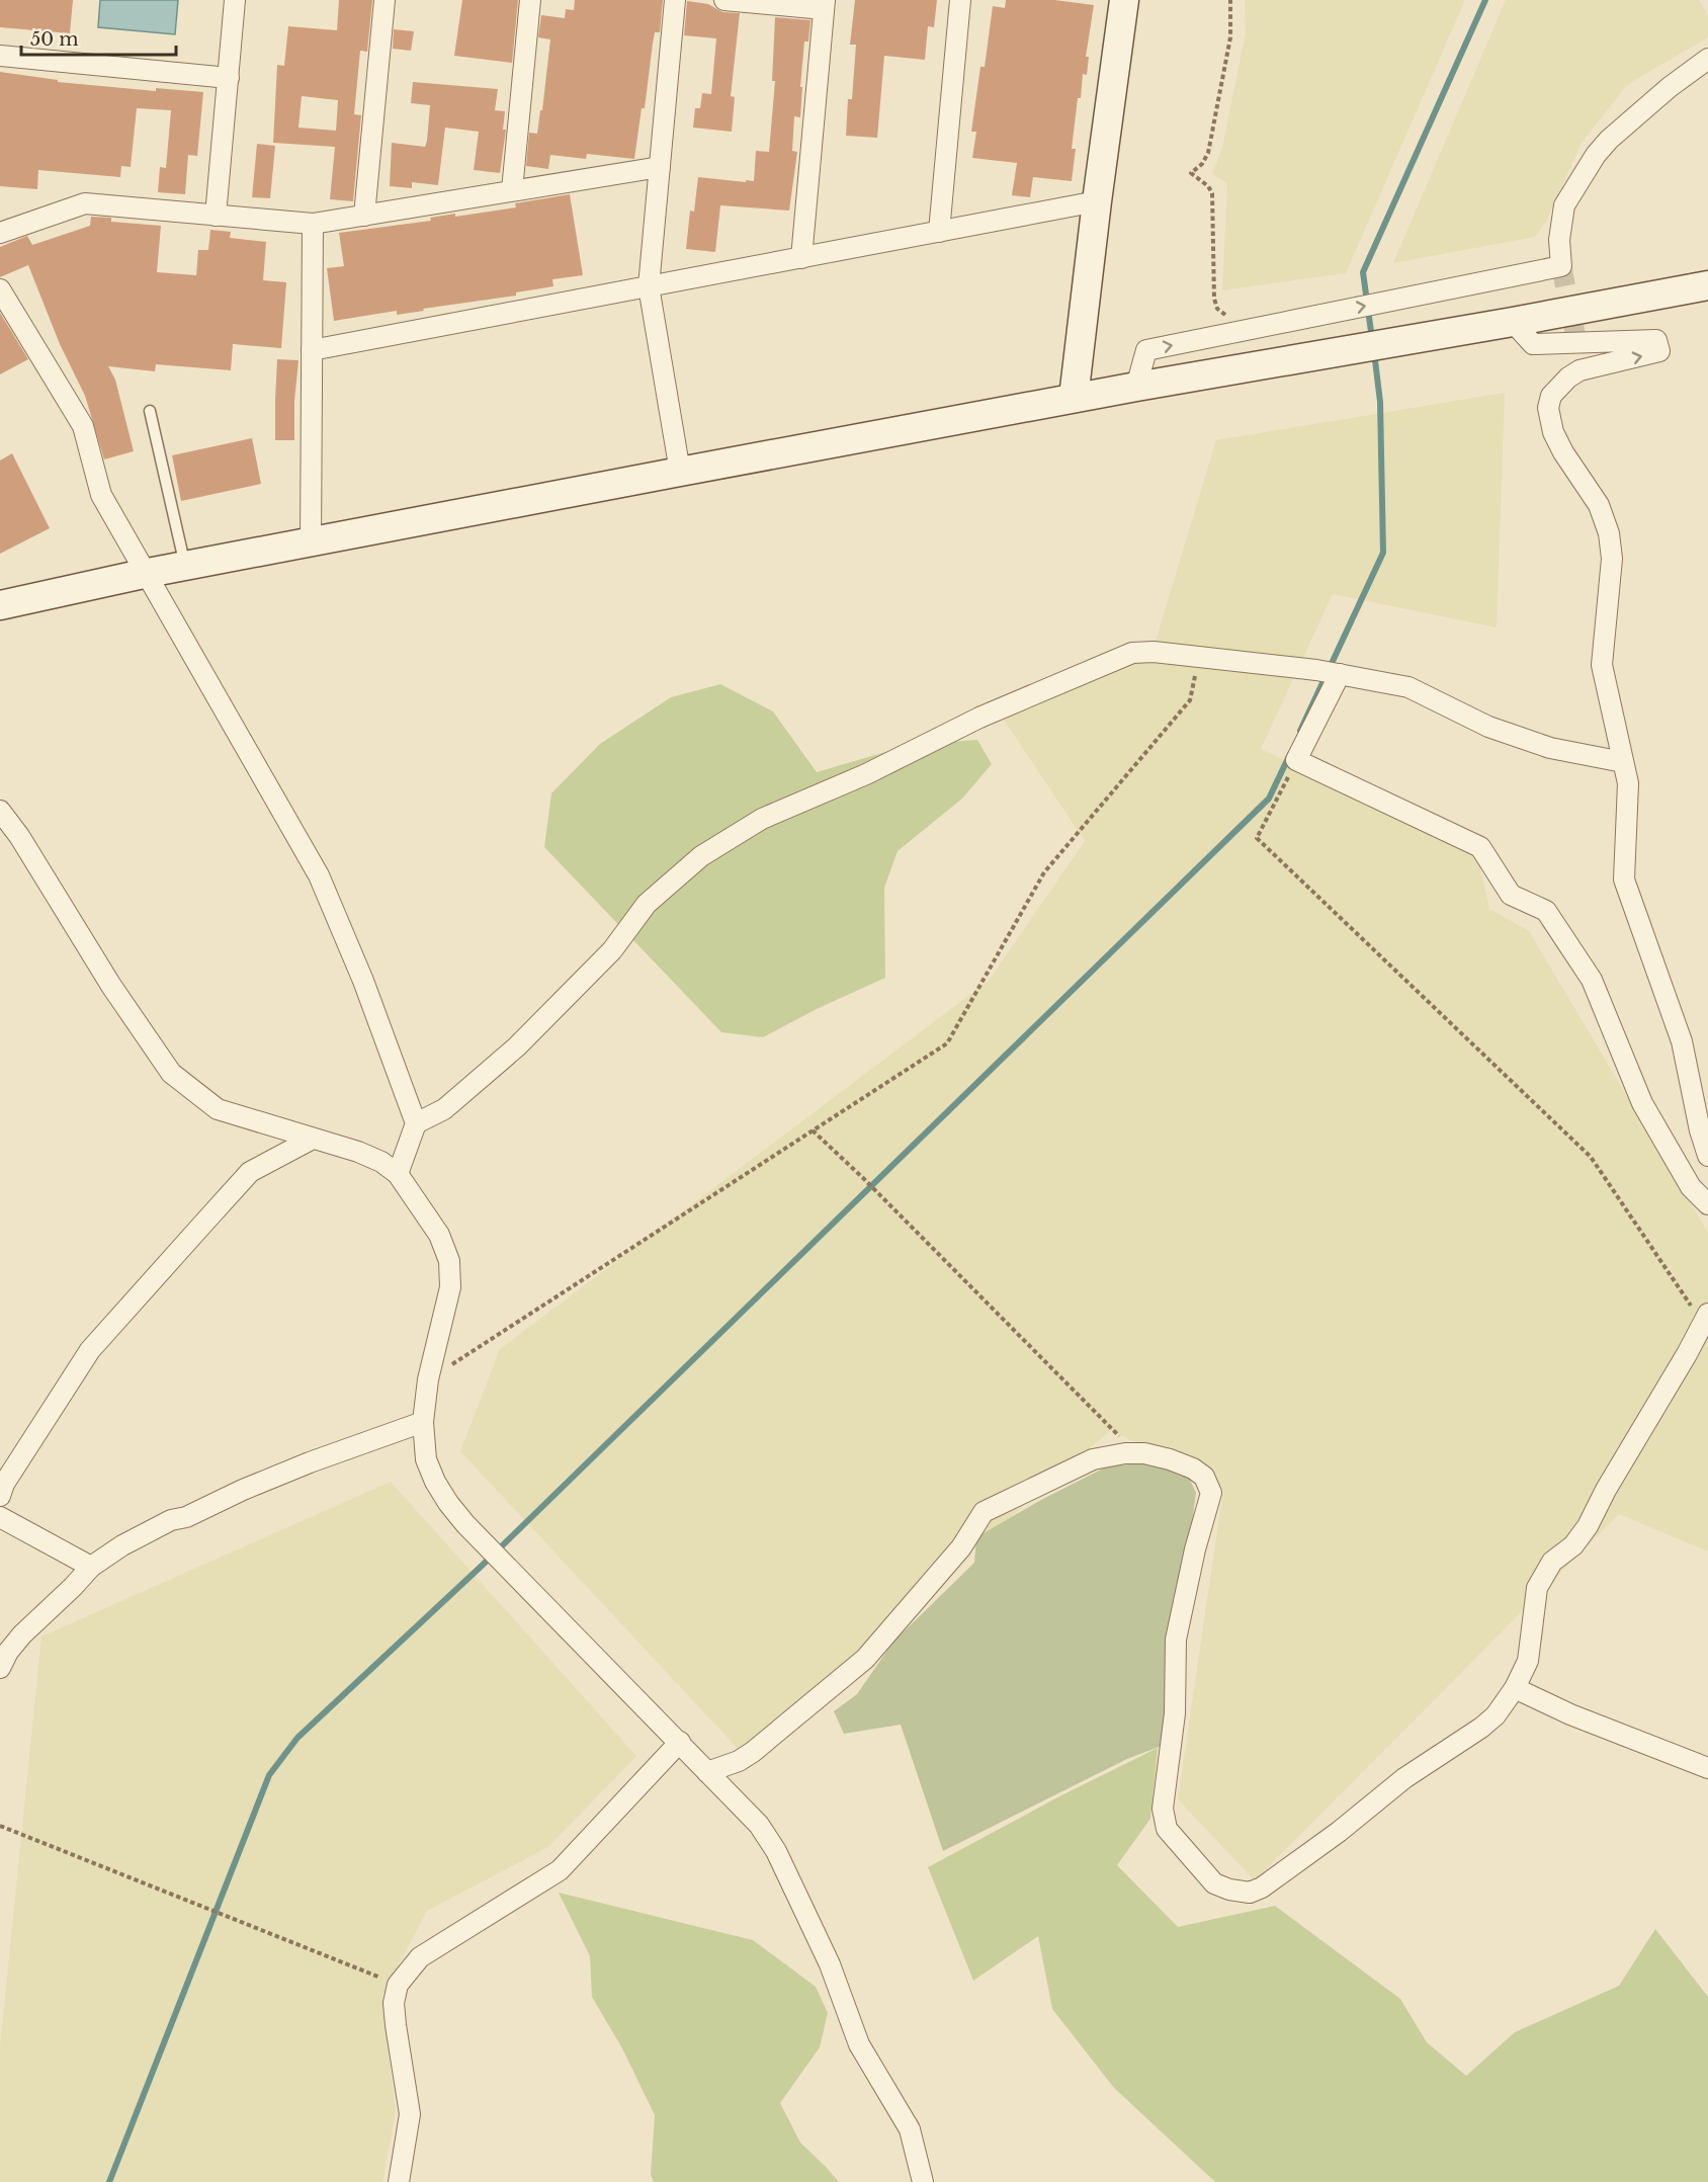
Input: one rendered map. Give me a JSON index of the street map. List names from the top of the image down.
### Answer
{
  "scale_bar": "50 m"
}
